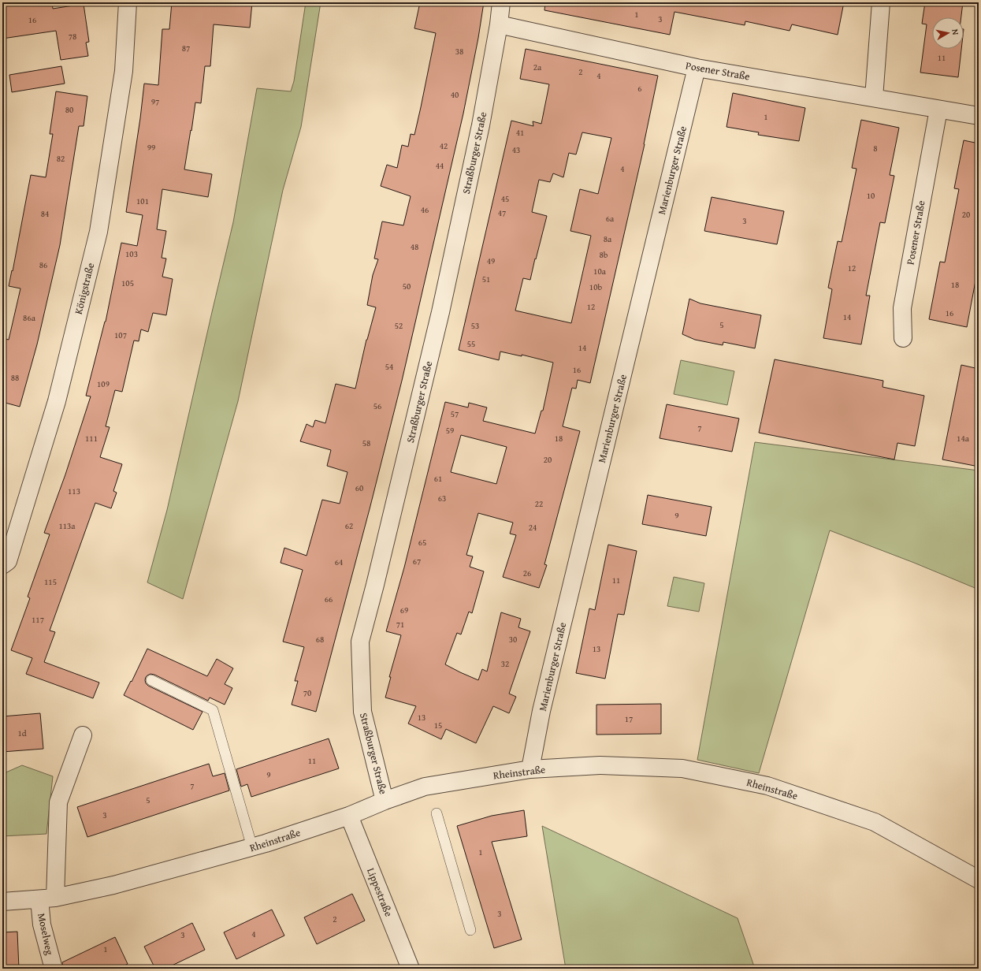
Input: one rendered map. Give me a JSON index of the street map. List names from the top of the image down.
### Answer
{
  "streets": {
    "street": [
      "Posener Straße",
      "Straßburger Straße",
      "Marienburger Straße",
      "Königstraße",
      "Rheinstraße",
      "Lippestraße",
      "Moselweg"
    ]
  },
  "crossings": [
    ["Posener Straße", "Straßburger Straße"],
    ["Posener Straße", "Marienburger Straße"],
    ["Straßburger Straße", "Rheinstraße"],
    ["Marienburger Straße", "Rheinstraße"],
    ["Rheinstraße", "Lippestraße"],
    ["Rheinstraße", "Moselweg"]
  ],
  "house_numbers": [
    "1",
    "3",
    "16",
    "78",
    "87",
    "38",
    "11",
    "2a",
    "2",
    "4",
    "6",
    "40",
    "97",
    "80",
    "1",
    "41",
    "42",
    "99",
    "8",
    "43",
    "82",
    "44",
    "4",
    "10",
    "45",
    "101",
    "46",
    "47",
    "84",
    "20",
    "6a",
    "3",
    "8a",
    "48",
    "103",
    "8b",
    "49",
    "86",
    "12",
    "10a",
    "51",
    "105",
    "18",
    "50",
    "10b",
    "12",
    "16",
    "14",
    "86a",
    "5",
    "52",
    "53",
    "107",
    "55",
    "14",
    "54",
    "16",
    "88",
    "109",
    "56",
    "57",
    "7",
    "59",
    "111",
    "18",
    "14a",
    "58",
    "20",
    "61",
    "60",
    "113",
    "63",
    "22",
    "9",
    "113a",
    "62",
    "24",
    "65",
    "67",
    "64",
    "26",
    "11",
    "115",
    "66",
    "69",
    "117",
    "71",
    "68",
    "30",
    "13",
    "32",
    "70",
    "13",
    "17",
    "15",
    "1d",
    "11",
    "9",
    "7",
    "5",
    "3",
    "1",
    "3",
    "2",
    "4",
    "3",
    "1"
  ],
  "north": "right"
}
